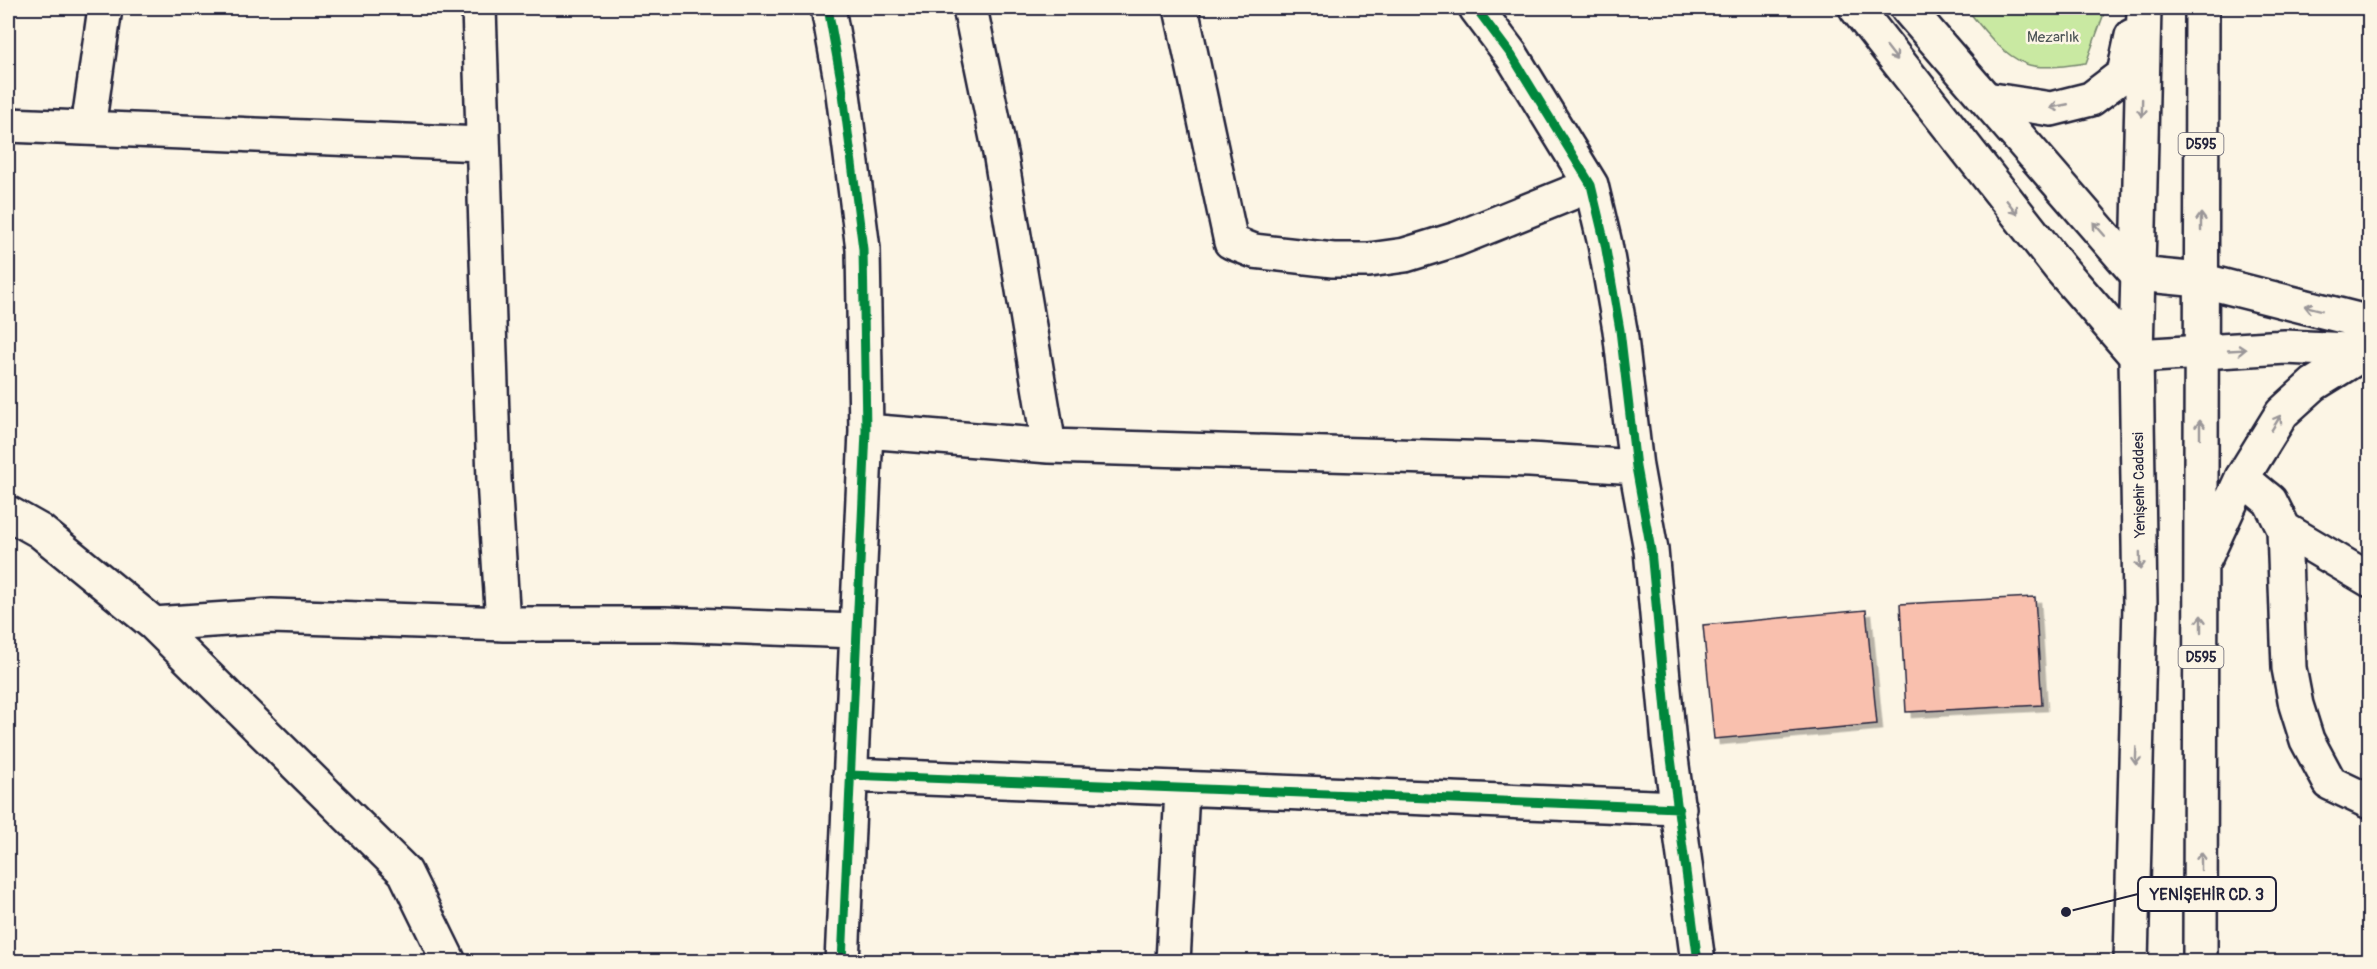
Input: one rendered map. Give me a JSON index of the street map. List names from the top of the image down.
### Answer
{
  "streets": {
    "main road": ["D595", "Yenişehir Caddesi"]
  },
  "parks": ["Mezarlık"],
  "places": ["YENİŞEHİR CD. 3"]
}
